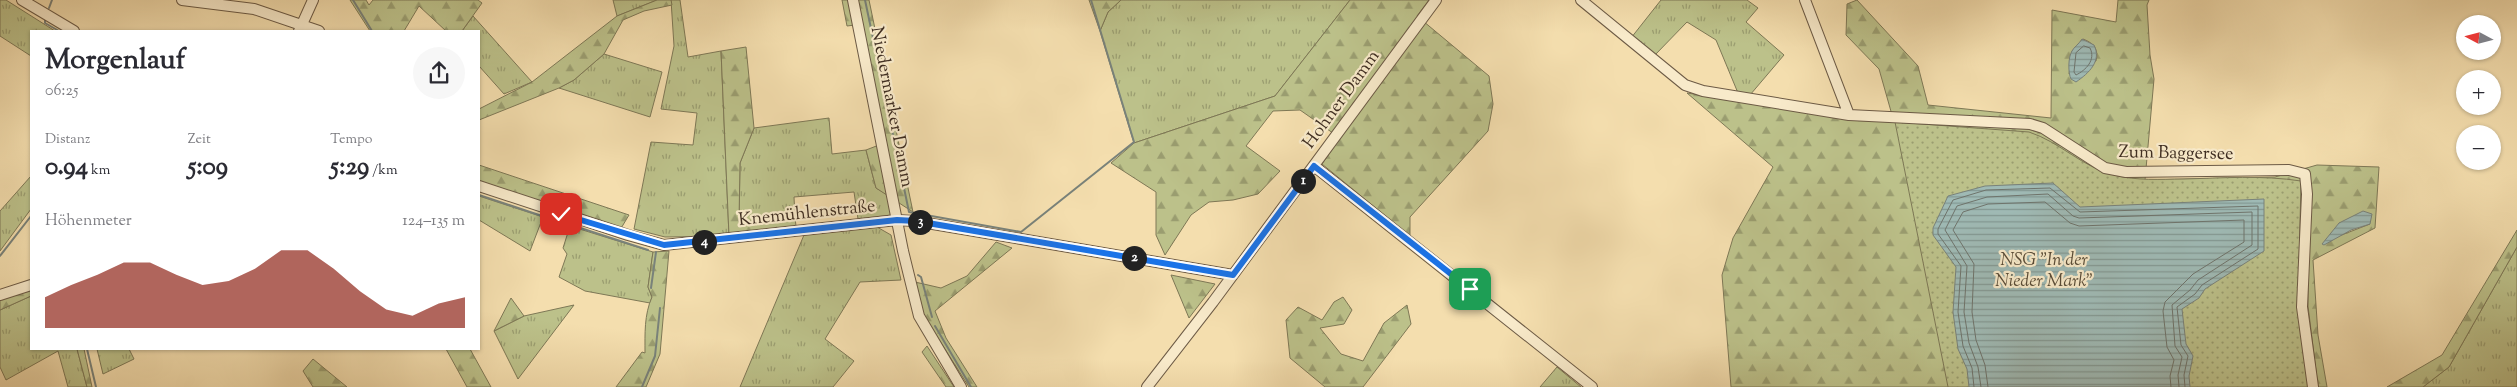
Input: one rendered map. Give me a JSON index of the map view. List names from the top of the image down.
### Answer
{
  "streets": {
    "street": [
      "Hohner Damm",
      "Niedermarker Damm",
      "Zum Baggersee",
      "Knemühlenstraße"
    ]
  },
  "crossings": [
    ["Hohner Damm", "Knemühlenstraße"],
    ["Niedermarker Damm", "Knemühlenstraße"]
  ],
  "parks": ["NSG \"In der Nieder Mark\""],
  "north": "left",
  "page": {
    "map_buttons": ["+", "−"],
    "heading": ["Morgenlauf", "06:25"],
    "stats": [
      ["Distanz", "0.94 km"],
      ["Zeit", "5:09"],
      ["Tempo", "5:29 /km"]
    ],
    "pins": [
      "1",
      "3",
      "4",
      "2"
    ],
    "chart": ["Höhenmeter", "124–135 m"]
  }
}
